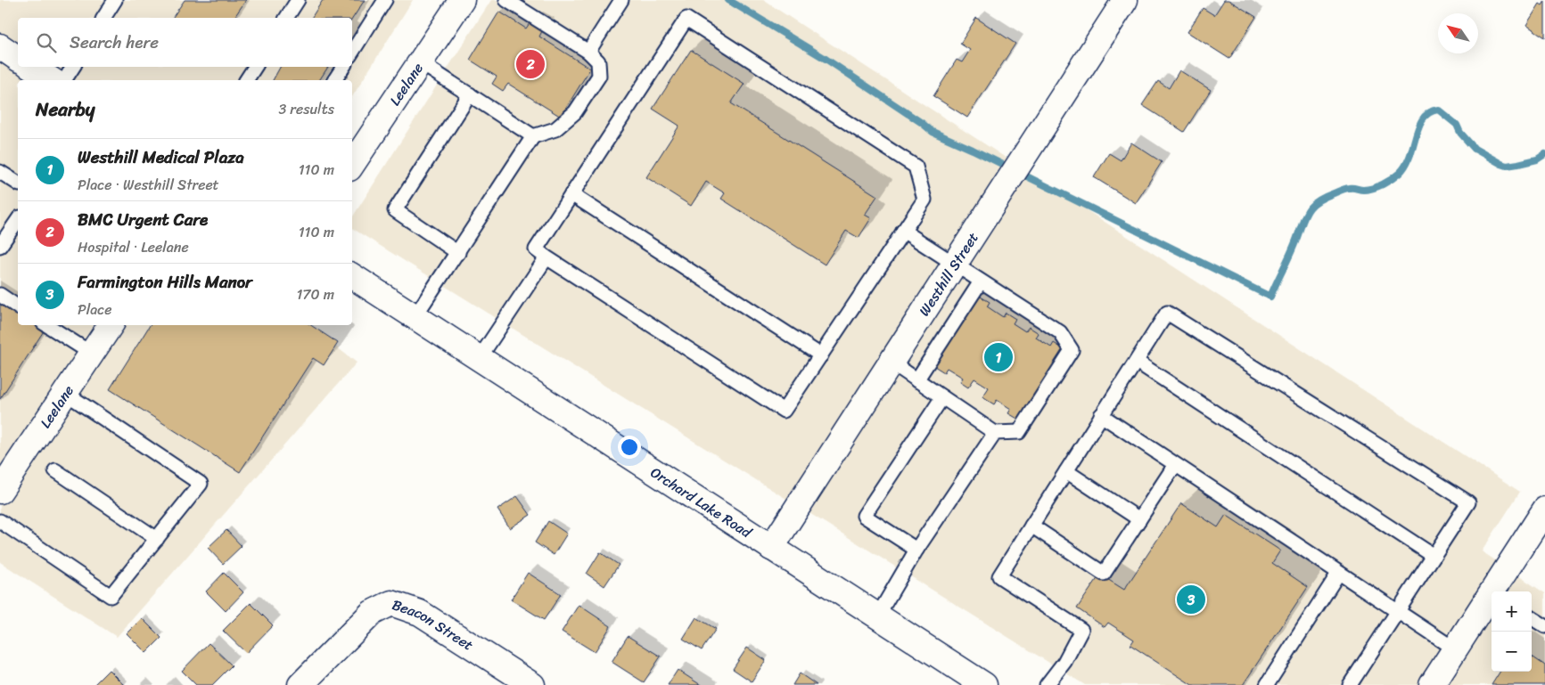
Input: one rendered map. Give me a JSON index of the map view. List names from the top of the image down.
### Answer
{
  "streets": {
    "street": [
      "Leelane",
      "Westhill Street",
      "Orchard Lake Road",
      "Beacon Street"
    ]
  },
  "crossings": [
    ["Westhill Street", "Orchard Lake Road"]
  ],
  "north": "top left",
  "page": {
    "search": "Search here",
    "pins": ["2", "1", "3"],
    "heading": ["Nearby", "3 results"],
    "list": [
      {
        "mark": "1",
        "name": "Westhill Medical Plaza",
        "note": "Place · Westhill Street",
        "value": "110 m"
      },
      {
        "mark": "2",
        "name": "BMC Urgent Care",
        "note": "Hospital · Leelane",
        "value": "110 m"
      },
      {
        "mark": "3",
        "name": "Farmington Hills Manor",
        "note": "Place",
        "value": "170 m"
      }
    ],
    "map_buttons": ["+", "−"]
  }
}
